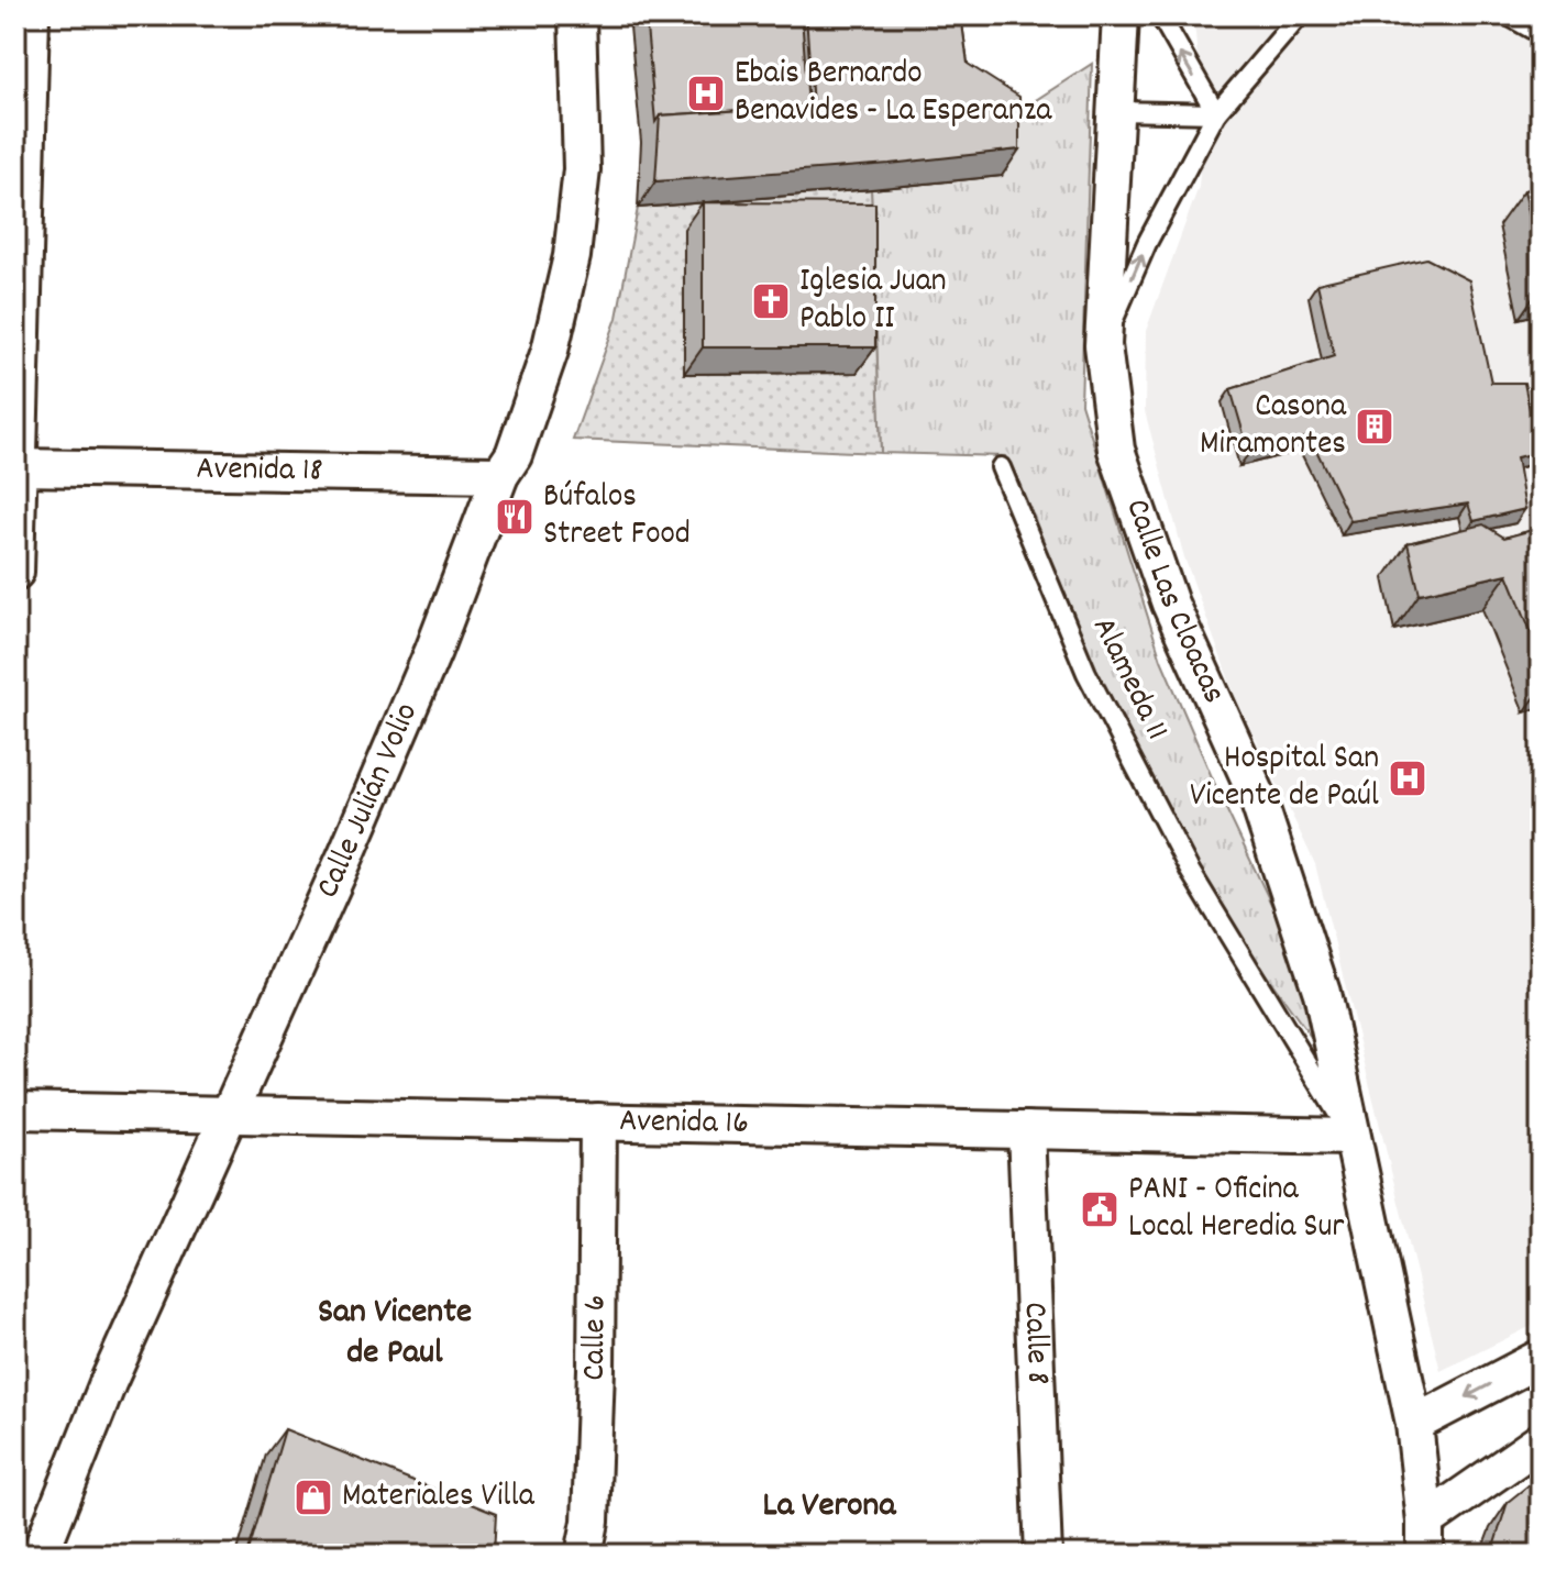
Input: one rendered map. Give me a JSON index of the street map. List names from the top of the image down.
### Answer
{
  "streets": {
    "street": [
      "Avenida 18",
      "Calle Las Cloacas",
      "Calle Julián Volio",
      "Avenida 16",
      "Calle 6",
      "Calle 8"
    ],
    "lane": ["Alameda 11"]
  },
  "crossings": [
    ["Avenida 18", "Calle Julián Volio"],
    ["Calle Las Cloacas", "Alameda 11"],
    ["Calle Las Cloacas", "Avenida 16"],
    ["Alameda 11", "Avenida 16"],
    ["Calle Julián Volio", "Avenida 16"],
    ["Avenida 16", "Calle 6"],
    ["Avenida 16", "Calle 8"]
  ],
  "districts": ["San Vicente de Paul", "La Verona"],
  "places": {
    "hospital": ["Ebais Bernardo Benavides - La Esperanza", "Hospital San Vicente de Paúl"],
    "church": ["Iglesia Juan Pablo II"],
    "building": ["Casona Miramontes"],
    "restaurant": ["Búfalos Street Food"],
    "public building": ["PANI - Oficina Local Heredia Sur"],
    "shop": ["Materiales Villa"]
  }
}
